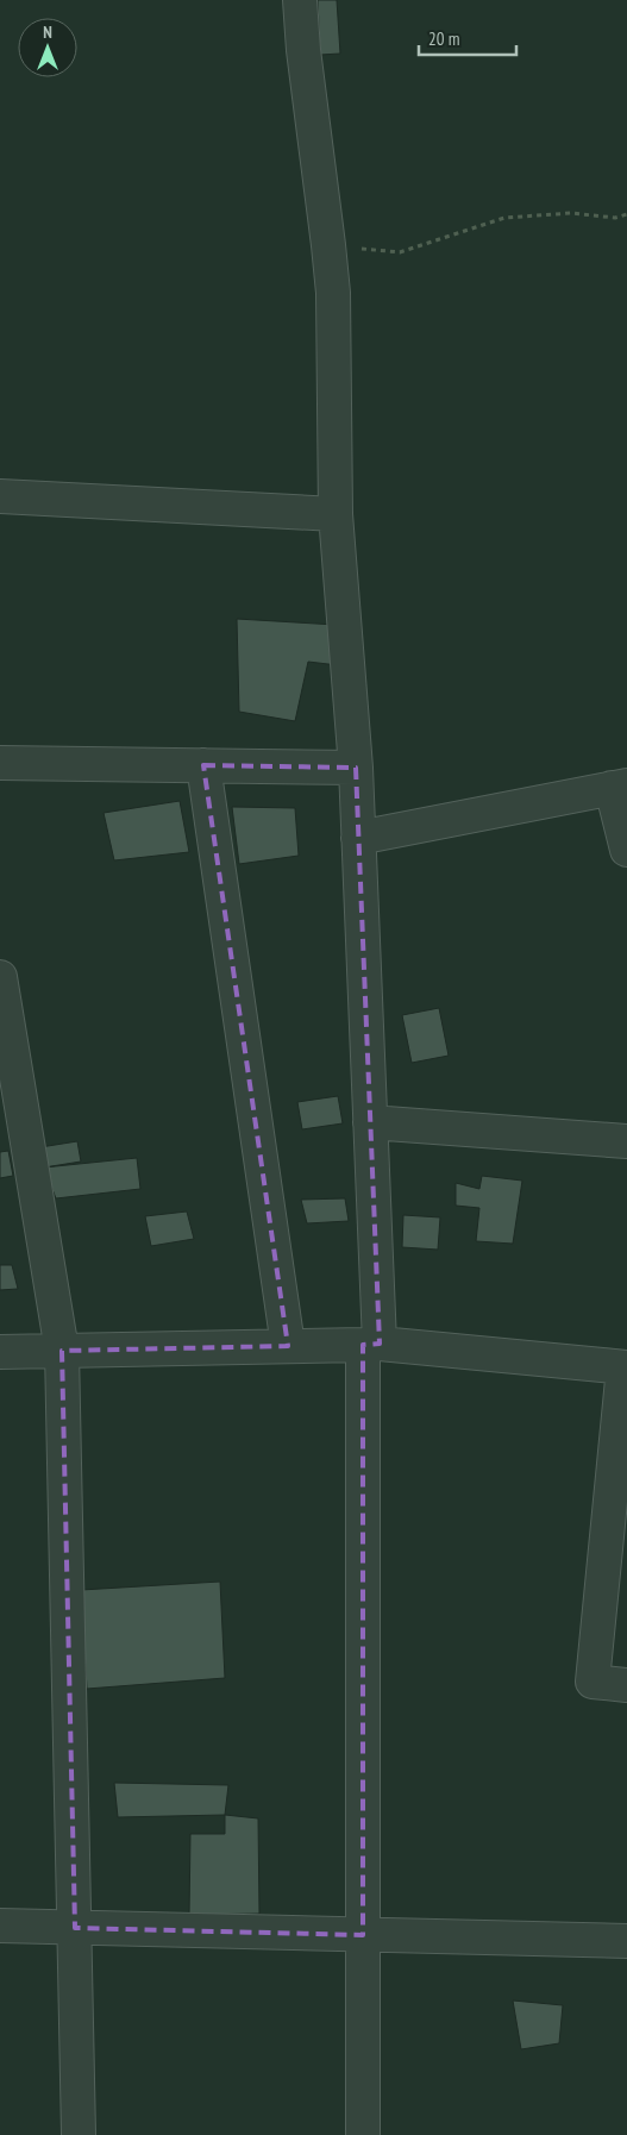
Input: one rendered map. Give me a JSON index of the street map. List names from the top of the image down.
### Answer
{
  "scale_bar": "20 m",
  "north": "top"
}
